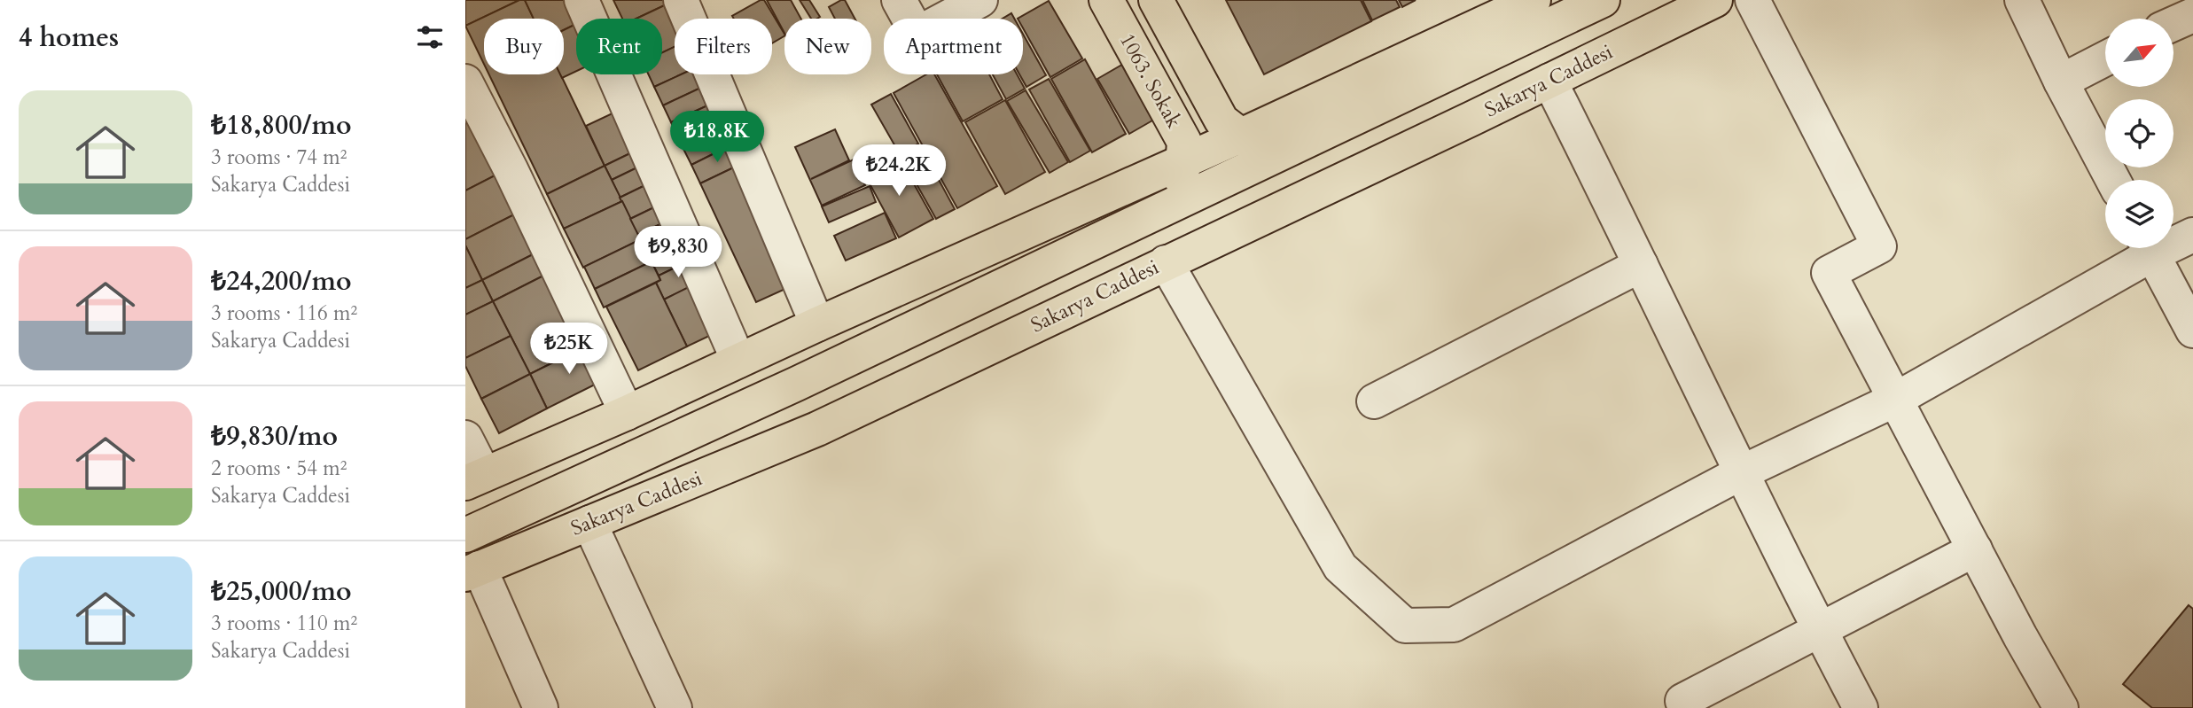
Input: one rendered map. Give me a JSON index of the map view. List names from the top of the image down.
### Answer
{
  "streets": {
    "main road": ["1063. Sokak", "Sakarya Caddesi"]
  },
  "crossings": [
    ["1063. Sokak", "Sakarya Caddesi"]
  ],
  "north": "top right",
  "page": {
    "heading": "4 homes",
    "chip": [
      "Buy",
      "Rent",
      "Filters",
      "New",
      "Apartment"
    ],
    "list": [
      {
        "name": "₺18,800/mo",
        "note": "3 rooms · 74 m² · Sakarya Caddesi"
      },
      {
        "name": "₺24,200/mo",
        "note": "3 rooms · 116 m² · Sakarya Caddesi"
      },
      {
        "name": "₺9,830/mo",
        "note": "2 rooms · 54 m² · Sakarya Caddesi"
      },
      {
        "name": "₺25,000/mo",
        "note": "3 rooms · 110 m² · Sakarya Caddesi"
      }
    ],
    "price": [
      "₺18.8K",
      "₺24.2K",
      "₺9,830",
      "₺25K"
    ]
  }
}
